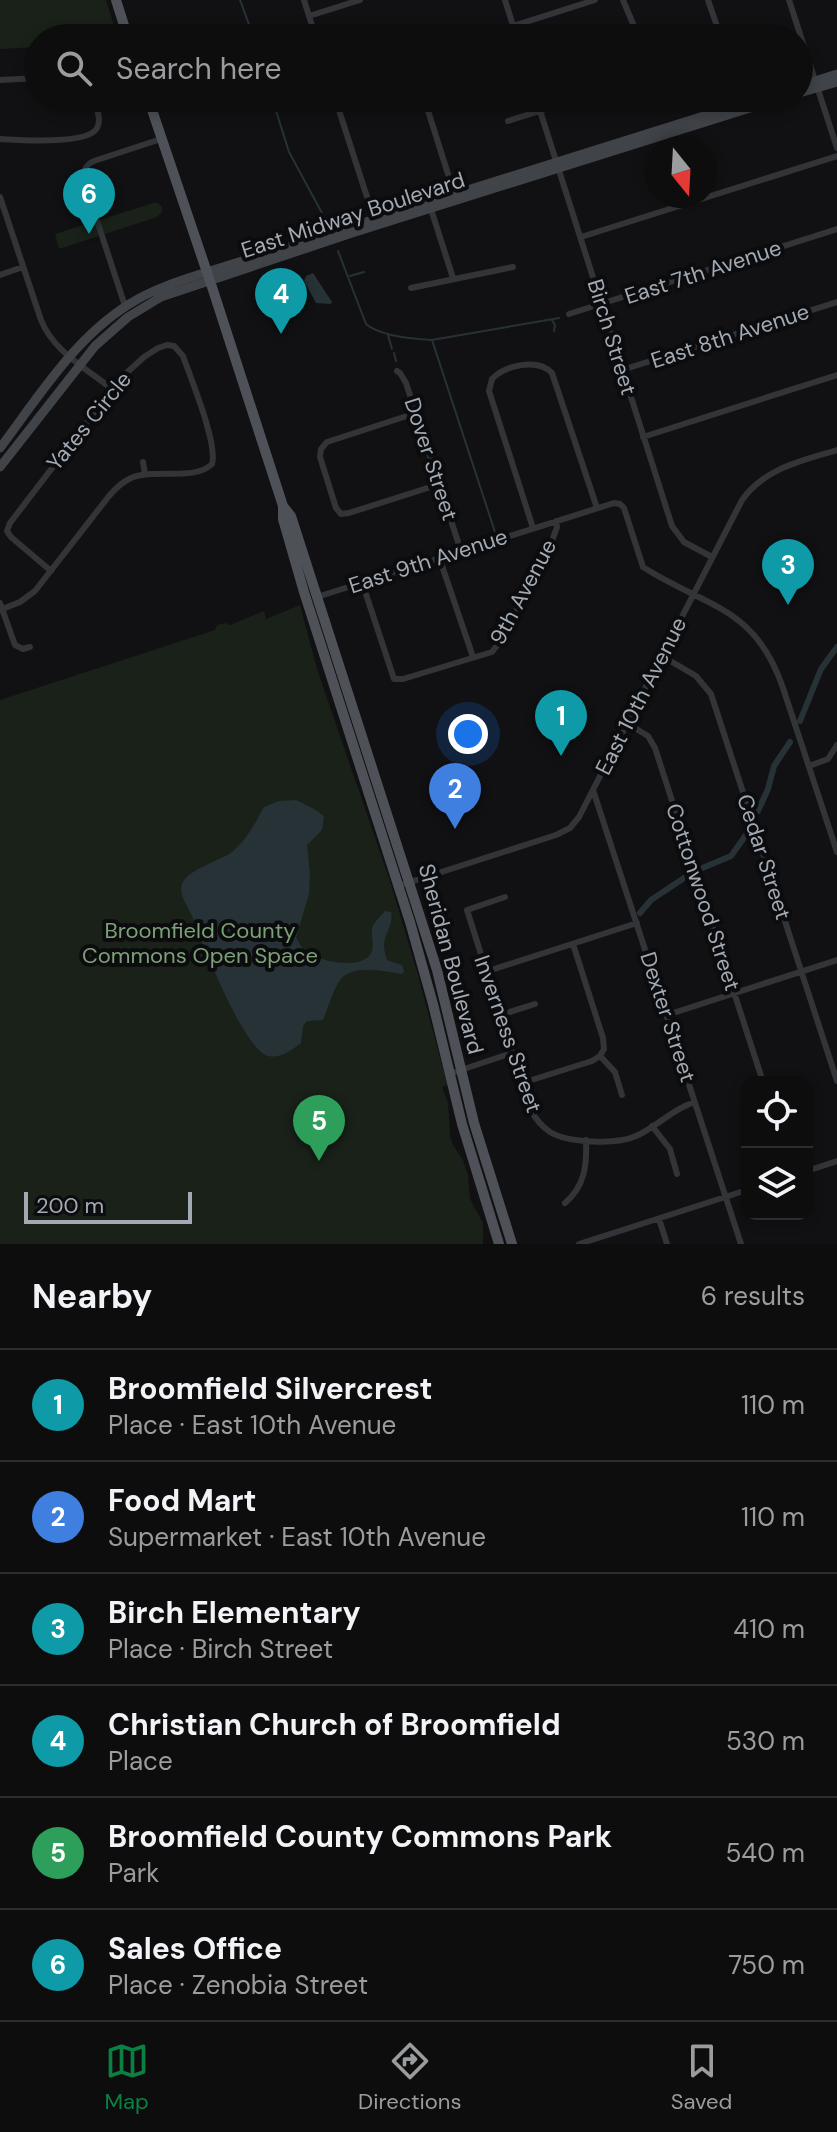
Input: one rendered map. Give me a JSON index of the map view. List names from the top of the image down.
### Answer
{
  "streets": {
    "main road": ["East Midway Boulevard", "Sheridan Boulevard"],
    "street": [
      "East 7th Avenue",
      "East 8th Avenue",
      "Birch Street",
      "Yates Circle",
      "Dover Street",
      "East 9th Avenue",
      "9th Avenue",
      "East 10th Avenue",
      "Cedar Street",
      "Cottonwood Street",
      "Dexter Street",
      "Inverness Street"
    ]
  },
  "crossings": [
    ["East Midway Boulevard", "Birch Street"],
    ["East Midway Boulevard", "Sheridan Boulevard"],
    ["East 7th Avenue", "Birch Street"],
    ["East 8th Avenue", "Birch Street"],
    ["Birch Street", "East 10th Avenue"],
    ["Dover Street", "East 9th Avenue"],
    ["East 9th Avenue", "9th Avenue"],
    ["East 9th Avenue", "Sheridan Boulevard"],
    ["East 10th Avenue", "Cedar Street"],
    ["East 10th Avenue", "Cottonwood Street"],
    ["East 10th Avenue", "Sheridan Boulevard"],
    ["East 10th Avenue", "Dexter Street"]
  ],
  "parks": ["Broomfield County Commons Open Space"],
  "scale_bar": "200 m",
  "north": "bottom",
  "page": {
    "search": "Search here",
    "pins": [
      "6",
      "4",
      "3",
      "1",
      "2",
      "5"
    ],
    "scale": "200 m",
    "heading": ["Nearby", "6 results"],
    "list": [
      {
        "mark": "1",
        "name": "Broomfield Silvercrest",
        "note": "Place · East 10th Avenue",
        "value": "110 m"
      },
      {
        "mark": "2",
        "name": "Food Mart",
        "note": "Supermarket · East 10th Avenue",
        "value": "110 m"
      },
      {
        "mark": "3",
        "name": "Birch Elementary",
        "note": "Place · Birch Street",
        "value": "410 m"
      },
      {
        "mark": "4",
        "name": "Christian Church of Broomfield",
        "note": "Place",
        "value": "530 m"
      },
      {
        "mark": "5",
        "name": "Broomfield County Commons Park",
        "note": "Park",
        "value": "540 m"
      },
      {
        "mark": "6",
        "name": "Sales Office",
        "note": "Place · Zenobia Street",
        "value": "750 m"
      }
    ],
    "nav": ["Map", "Directions", "Saved"]
  }
}
